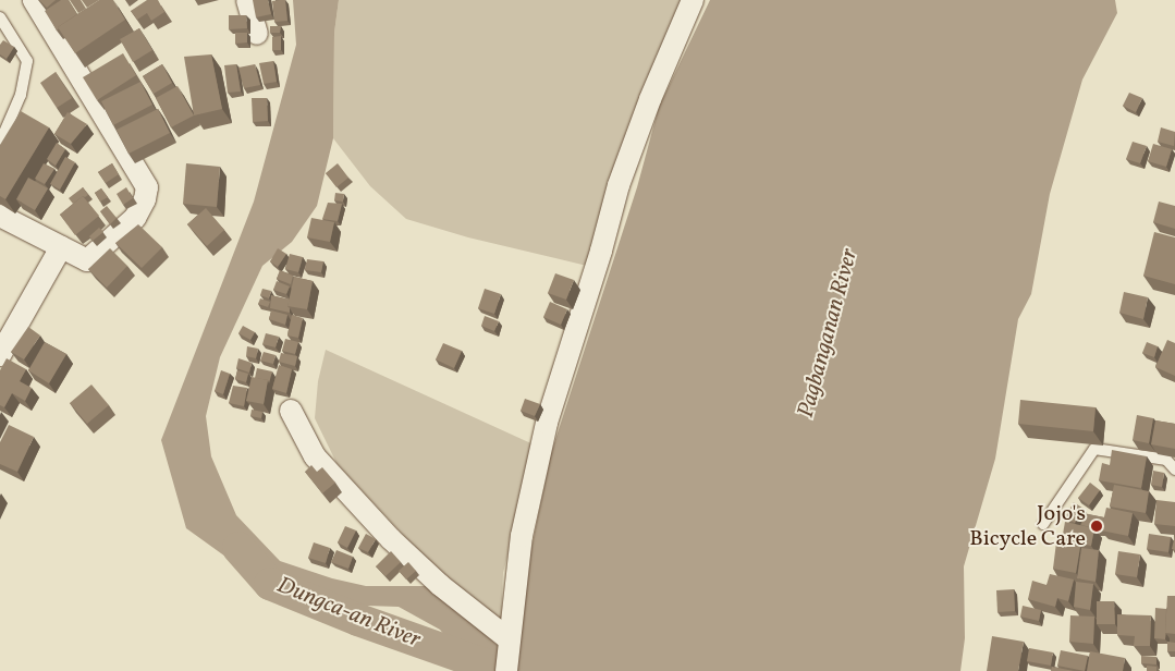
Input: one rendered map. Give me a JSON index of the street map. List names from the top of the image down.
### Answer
{
  "water": ["Pagbanganan River", "Dungca-an River"],
  "places": ["Jojo's Bicycle Care"]
}
